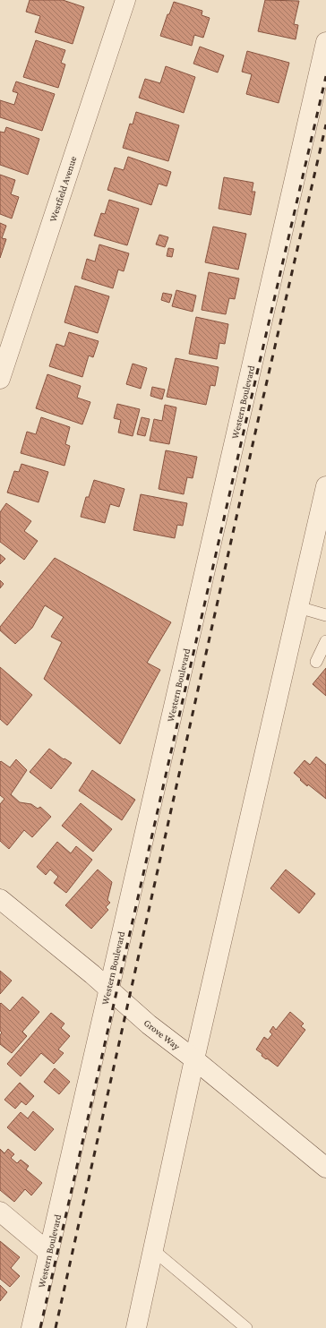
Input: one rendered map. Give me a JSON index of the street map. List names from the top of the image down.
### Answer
{
  "streets": {
    "street": ["Westfield Avenue", "Western Boulevard", "Grove Way"]
  },
  "crossings": [
    ["Western Boulevard", "Grove Way"]
  ]
}
